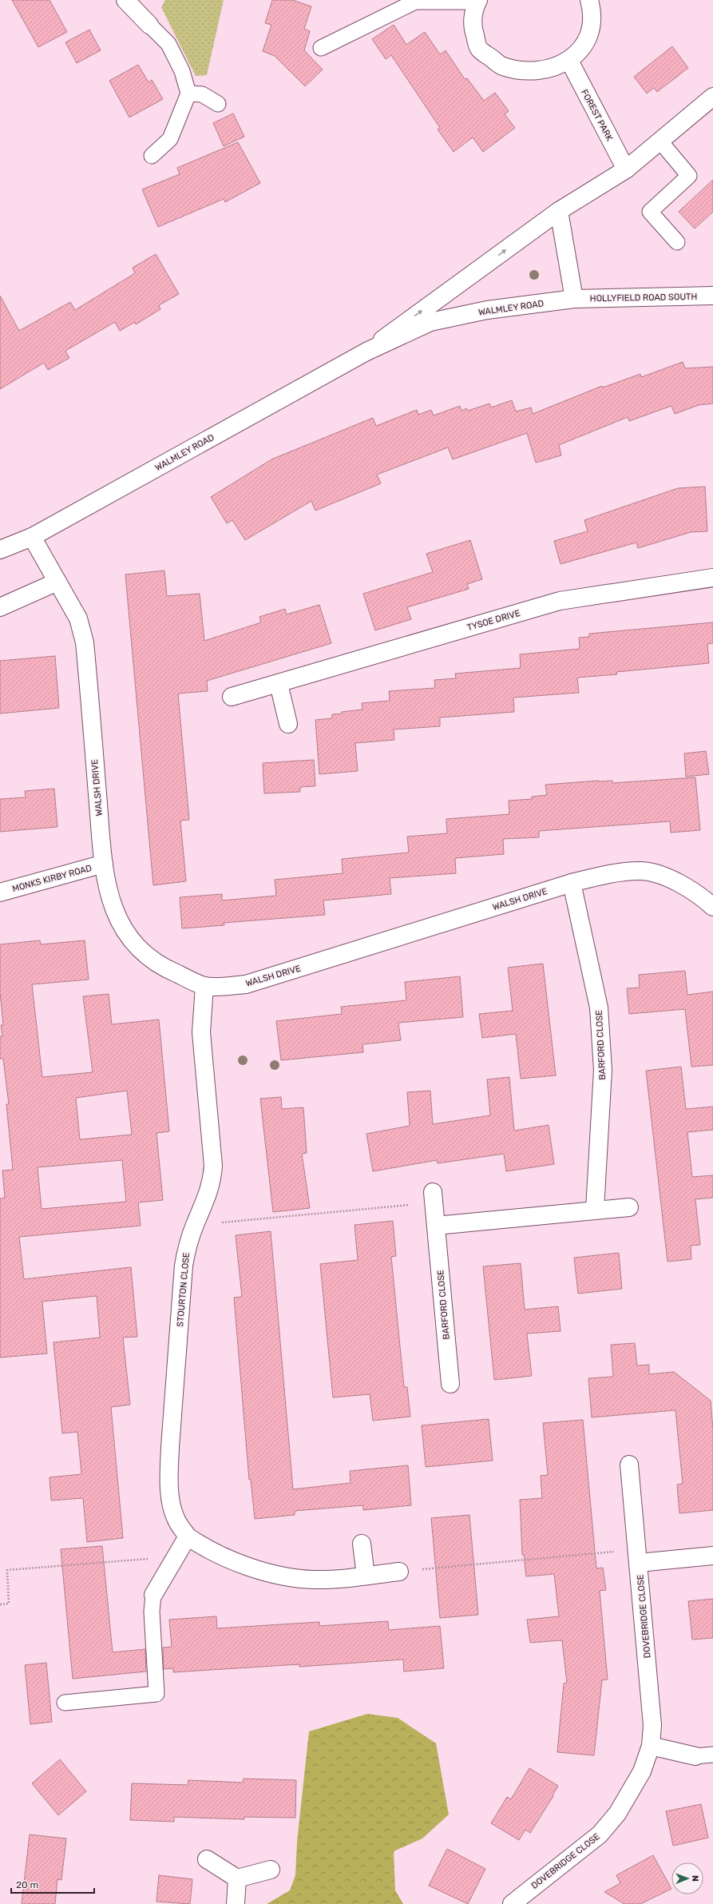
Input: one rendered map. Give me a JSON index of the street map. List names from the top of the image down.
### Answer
{
  "streets": {
    "street": [
      "FOREST PARK",
      "HOLLYFIELD ROAD SOUTH",
      "WALMLEY ROAD",
      "TYSOE DRIVE",
      "WALSH DRIVE",
      "MONKS KIRBY ROAD",
      "BARFORD CLOSE",
      "STOURTON CLOSE",
      "DOVEBRIDGE CLOSE"
    ]
  },
  "crossings": [
    ["FOREST PARK", "WALMLEY ROAD"],
    ["HOLLYFIELD ROAD SOUTH", "WALMLEY ROAD"],
    ["WALMLEY ROAD", "WALSH DRIVE"],
    ["WALSH DRIVE", "MONKS KIRBY ROAD"],
    ["WALSH DRIVE", "BARFORD CLOSE"],
    ["WALSH DRIVE", "STOURTON CLOSE"]
  ],
  "scale_bar": "20 m",
  "north": "right"
}
